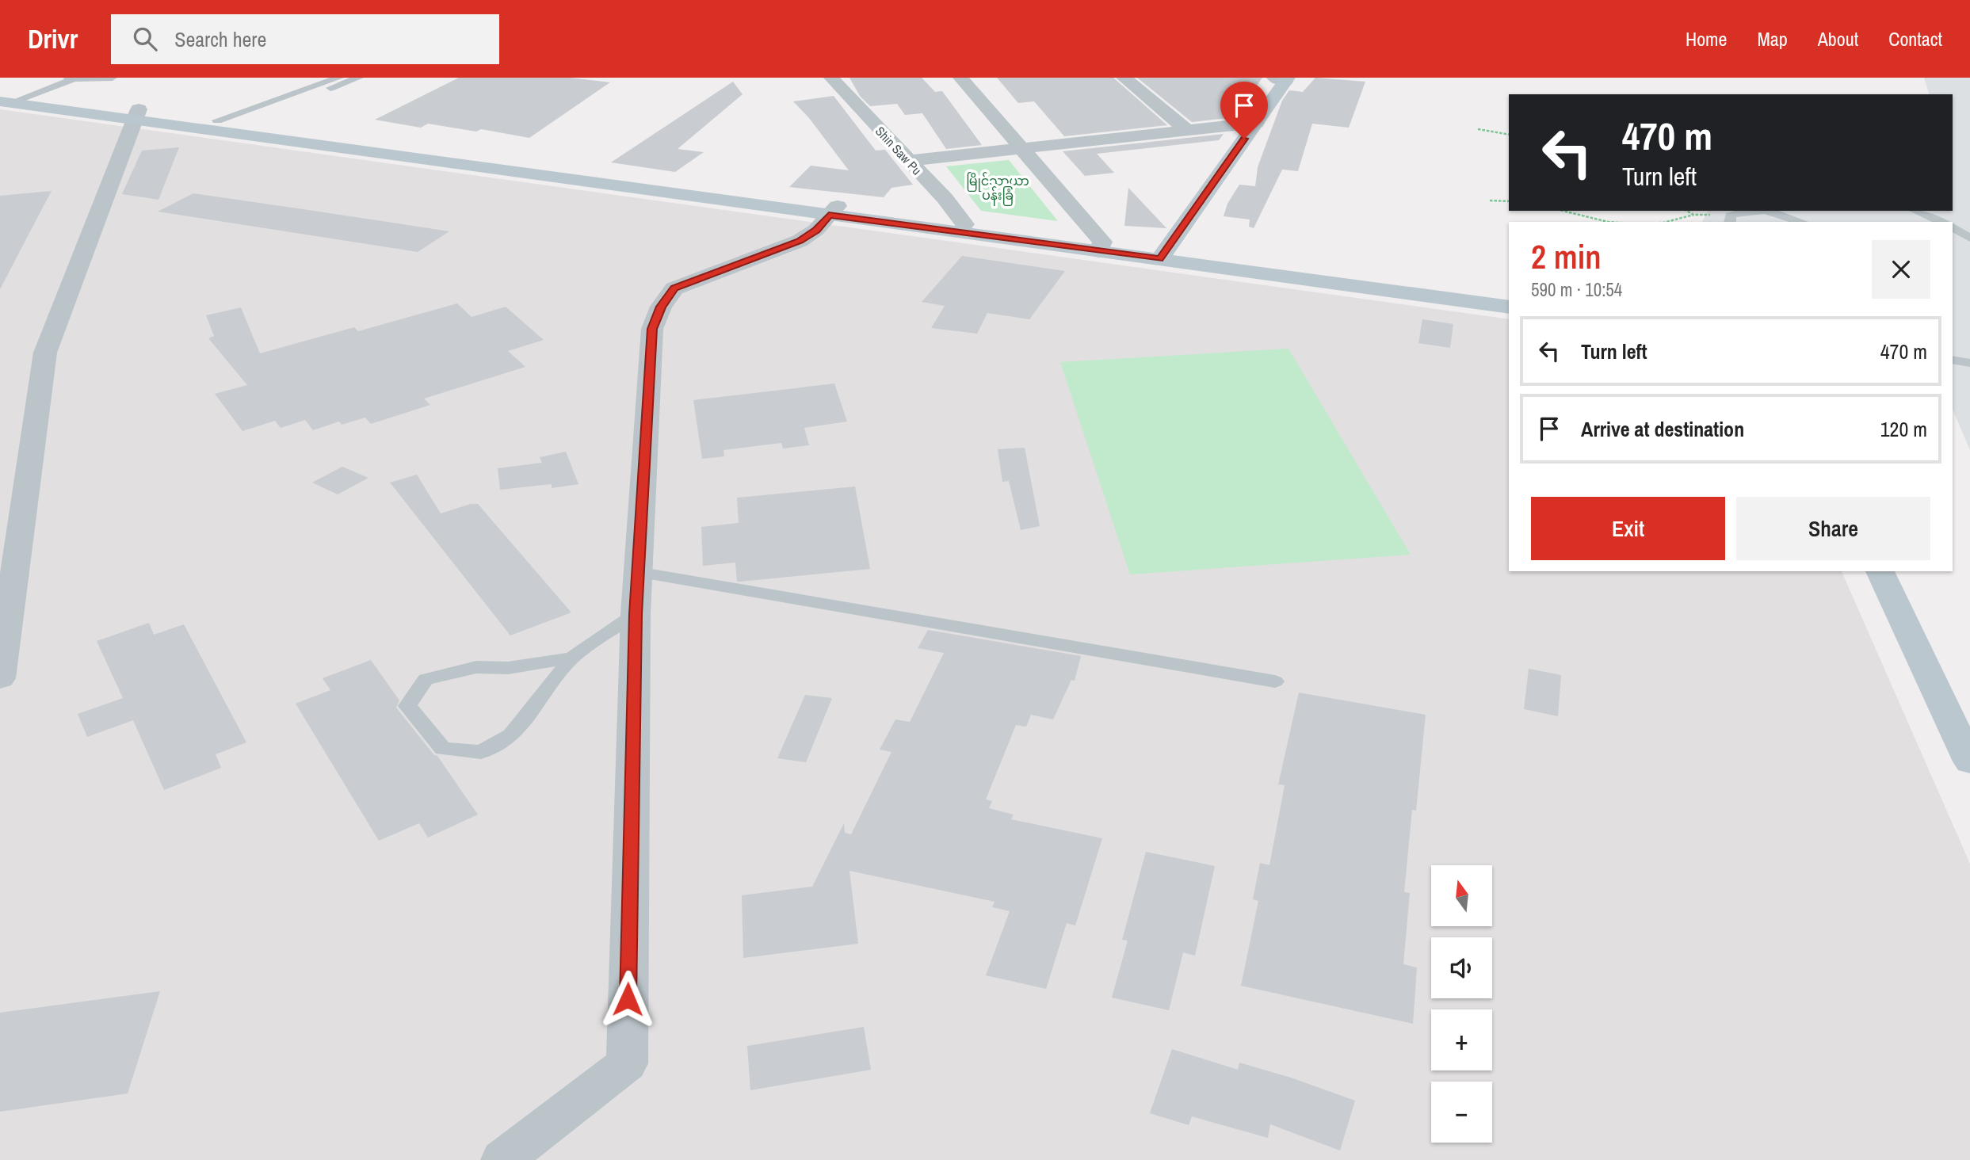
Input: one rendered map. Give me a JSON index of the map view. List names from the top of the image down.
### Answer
{
  "streets": {
    "street": ["Shin Saw Pu"]
  },
  "parks": ["မြိုင်သာယာ ပန်းခြံ"],
  "north": "top",
  "page": {
    "header": "Drivr",
    "search": "Search here",
    "nav": [
      "Home",
      "Map",
      "About",
      "Contact"
    ],
    "turn": ["470 m", "Turn left"],
    "heading": ["2 min", "590 m · 10:54"],
    "list": [
      {
        "name": "Turn left",
        "value": "470 m"
      },
      {
        "name": "Arrive at destination",
        "value": "120 m"
      }
    ],
    "buttons": ["Exit", "Share"],
    "map_buttons": ["+", "−"]
  }
}
